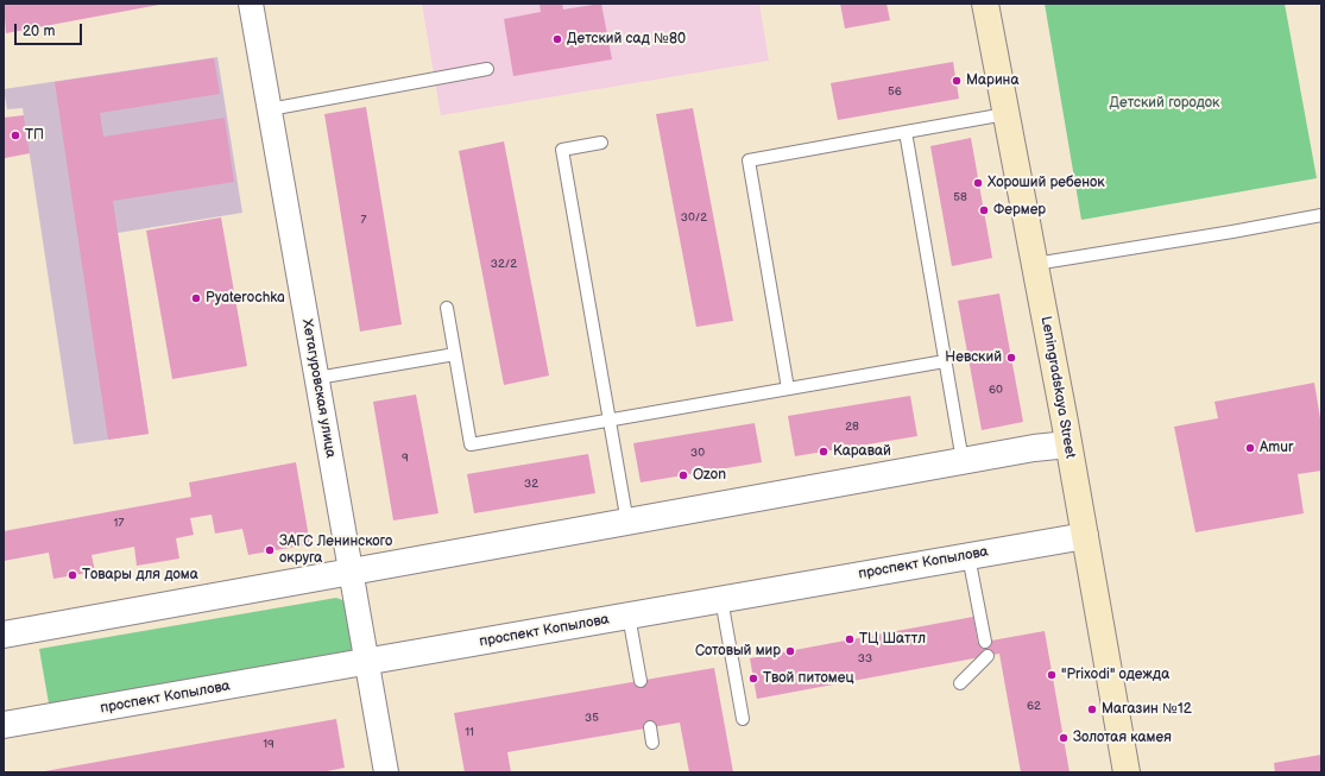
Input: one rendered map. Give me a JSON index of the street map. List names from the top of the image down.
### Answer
{
  "streets": {
    "main road": ["Leningradskaya Street"],
    "street": ["Хетагуровская улица", "проспект Копылова"]
  },
  "crossings": [
    ["Leningradskaya Street", "проспект Копылова"],
    ["Хетагуровская улица", "проспект Копылова"]
  ],
  "parks": ["Детский городок"],
  "places": [
    "Детский сад №80",
    "Марина",
    "ТП",
    "Хороший ребенок",
    "Фермер",
    "Pyaterochka",
    "Невский",
    "Amur",
    "Каравай",
    "Ozon",
    "ЗАГС Ленинского округа",
    "Товары для дома",
    "ТЦ Шаттл",
    "Сотовый мир",
    "\"Prixodi\" одежда",
    "Твой питомец",
    "Магазин №12",
    "Золотая камея"
  ],
  "house_numbers": [
    "56",
    "58",
    "30/2",
    "7",
    "32/2",
    "60",
    "28",
    "30",
    "9",
    "32",
    "17",
    "33",
    "62",
    "35",
    "11",
    "19"
  ],
  "scale_bar": "20 m"
}
